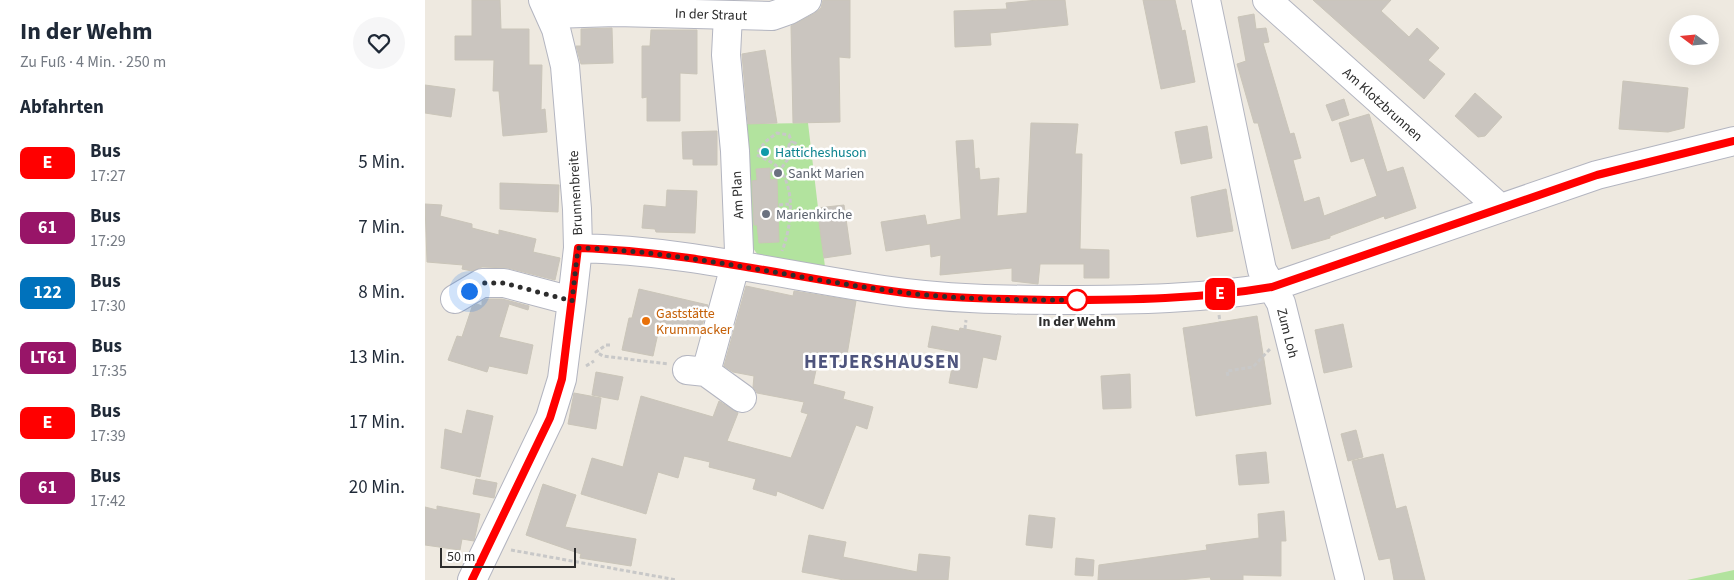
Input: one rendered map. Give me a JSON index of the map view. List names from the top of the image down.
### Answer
{
  "streets": {
    "street": [
      "In der Straut",
      "Am Klotzbrunnen",
      "Brunnenbreite",
      "Am Plan",
      "Zum Loh"
    ]
  },
  "crossings": [
    ["In der Straut", "Brunnenbreite"],
    ["In der Straut", "Am Plan"]
  ],
  "districts": ["HETJERSHAUSEN"],
  "places": [
    "Hatticheshuson",
    "Sankt Marien",
    "Marienkirche",
    "In der Wehm",
    "Gaststätte Krummacker"
  ],
  "lines": ["bus line E"],
  "scale_bar": "50 m",
  "north": "left",
  "page": {
    "heading": [
      ["In der Wehm", "Zu Fuß · 4 Min. · 250 m"],
      "Abfahrten"
    ],
    "on_map": "E",
    "list": [
      {
        "mark": "E",
        "name": "Bus",
        "note": "17:27",
        "value": "5 Min."
      },
      {
        "mark": "61",
        "name": "Bus",
        "note": "17:29",
        "value": "7 Min."
      },
      {
        "mark": "122",
        "name": "Bus",
        "note": "17:30",
        "value": "8 Min."
      },
      {
        "mark": "LT61",
        "name": "Bus",
        "note": "17:35",
        "value": "13 Min."
      },
      {
        "mark": "E",
        "name": "Bus",
        "note": "17:39",
        "value": "17 Min."
      },
      {
        "mark": "61",
        "name": "Bus",
        "note": "17:42",
        "value": "20 Min."
      }
    ],
    "scale": "50 m"
  }
}
